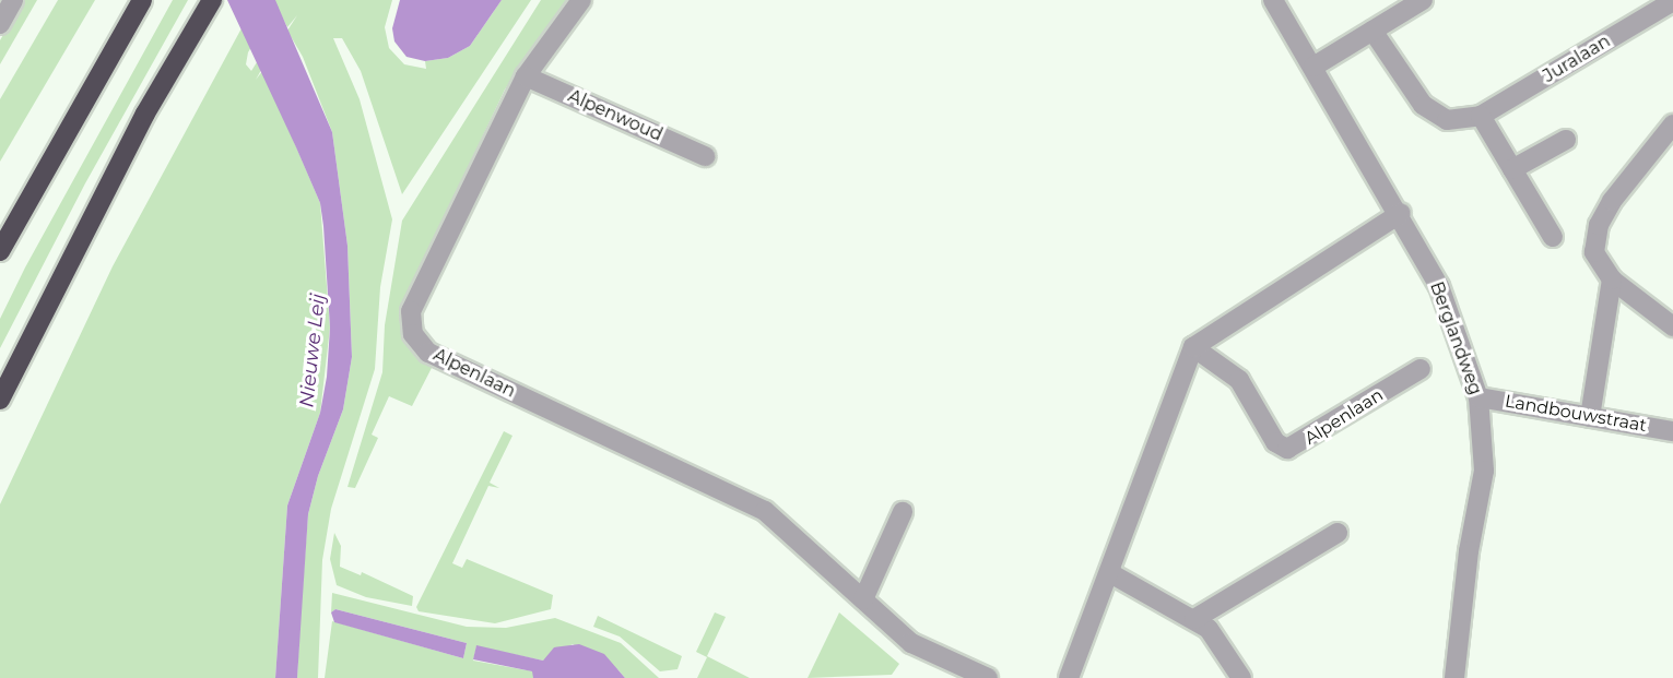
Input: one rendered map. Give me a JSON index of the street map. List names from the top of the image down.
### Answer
{
  "streets": {
    "street": [
      "Juralaan",
      "Alpenwoud",
      "Berglandweg",
      "Alpenlaan",
      "Landbouwstraat"
    ]
  },
  "crossings": [
    ["Alpenwoud", "Alpenlaan"],
    ["Berglandweg", "Landbouwstraat"]
  ],
  "water": ["Nieuwe Leij"]
}
